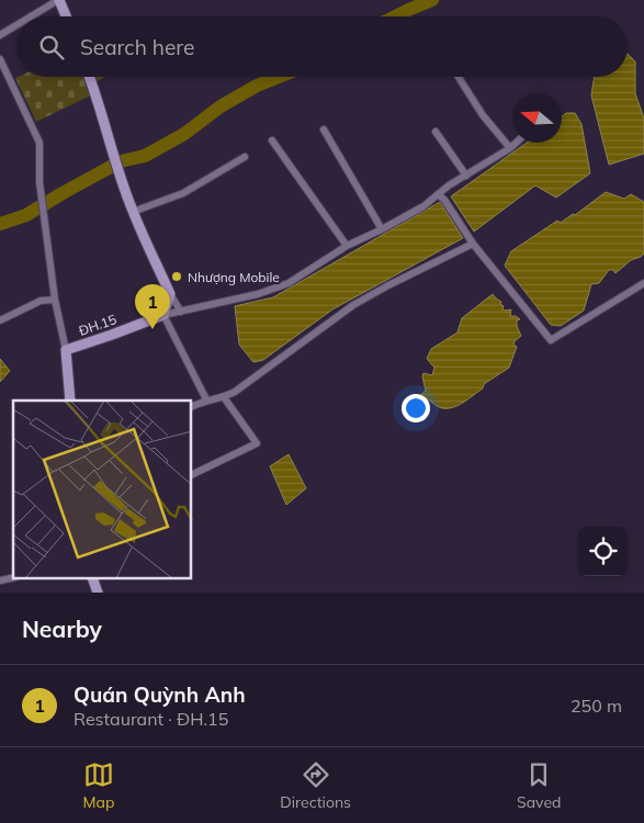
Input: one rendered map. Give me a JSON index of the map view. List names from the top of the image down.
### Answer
{
  "streets": {
    "main road": ["ĐH.15"]
  },
  "places": ["Nhượng Mobile"],
  "north": "left",
  "page": {
    "search": "Search here",
    "pins": "1",
    "heading": "Nearby",
    "list": [
      {
        "mark": "1",
        "name": "Quán Quỳnh Anh",
        "note": "Restaurant · ĐH.15",
        "value": "250 m"
      }
    ],
    "nav": ["Map", "Directions", "Saved"]
  }
}
